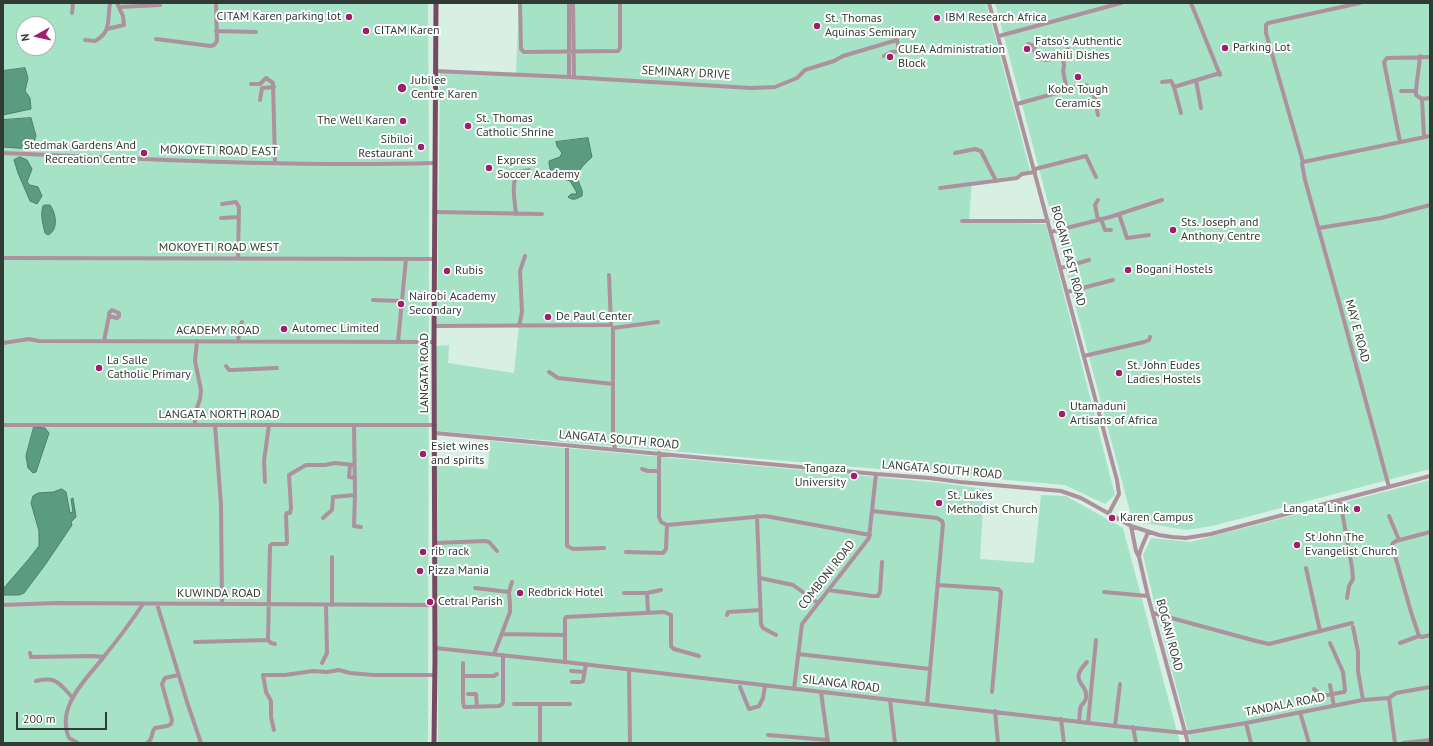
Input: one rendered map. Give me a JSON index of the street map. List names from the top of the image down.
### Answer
{
  "streets": {
    "main road": ["LANGATA ROAD"],
    "street": [
      "SEMINARY DRIVE",
      "MOKOYETI ROAD EAST",
      "MOKOYETI ROAD WEST",
      "BOGANI EAST ROAD",
      "ACADEMY ROAD",
      "MAY E ROAD",
      "LANGATA NORTH ROAD",
      "LANGATA SOUTH ROAD",
      "COMBONI ROAD",
      "KUWINDA ROAD",
      "BOGANI ROAD",
      "SILANGA ROAD",
      "TANDALA ROAD"
    ]
  },
  "crossings": [
    ["SEMINARY DRIVE", "LANGATA ROAD"],
    ["MOKOYETI ROAD EAST", "LANGATA ROAD"],
    ["MOKOYETI ROAD WEST", "LANGATA ROAD"],
    ["BOGANI EAST ROAD", "LANGATA SOUTH ROAD"],
    ["ACADEMY ROAD", "LANGATA ROAD"],
    ["MAY E ROAD", "LANGATA SOUTH ROAD"],
    ["LANGATA ROAD", "LANGATA NORTH ROAD"],
    ["LANGATA ROAD", "LANGATA SOUTH ROAD"],
    ["LANGATA ROAD", "KUWINDA ROAD"],
    ["LANGATA ROAD", "SILANGA ROAD"],
    ["LANGATA SOUTH ROAD", "COMBONI ROAD"],
    ["LANGATA SOUTH ROAD", "BOGANI ROAD"],
    ["COMBONI ROAD", "SILANGA ROAD"],
    ["BOGANI ROAD", "SILANGA ROAD"],
    ["BOGANI ROAD", "TANDALA ROAD"],
    ["SILANGA ROAD", "TANDALA ROAD"]
  ],
  "places": [
    "CITAM Karen parking lot",
    "IBM Research Africa",
    "St. Thomas Aquinas Seminary",
    "CITAM Karen",
    "Parking Lot",
    "Fatso's Authentic Swahili Dishes",
    "CUEA Administration Block",
    "Kobe Tough Ceramics",
    "Jubilee Centre Karen",
    "The Well Karen",
    "St. Thomas Catholic Shrine",
    "Sibiloi Restaurant",
    "Stedmak Gardens And Recreation Centre",
    "Express Soccer Academy",
    "Sts. Joseph and Anthony Centre",
    "Bogani Hostels",
    "Rubis",
    "Nairobi Academy Secondary",
    "De Paul Center",
    "Automec Limited",
    "La Salle Catholic Primary",
    "St. John Eudes Ladies Hostels",
    "Utamaduni Artisans of Africa",
    "Esiet wines and spirits",
    "Tangaza University",
    "St. Lukes Methodist Church",
    "Langata Link",
    "Karen Campus",
    "St John The Evangelist Church",
    "rib rack",
    "Pizza Mania",
    "Redbrick Hotel",
    "Cetral Parish"
  ],
  "scale_bar": "200 m",
  "north": "left"
}
